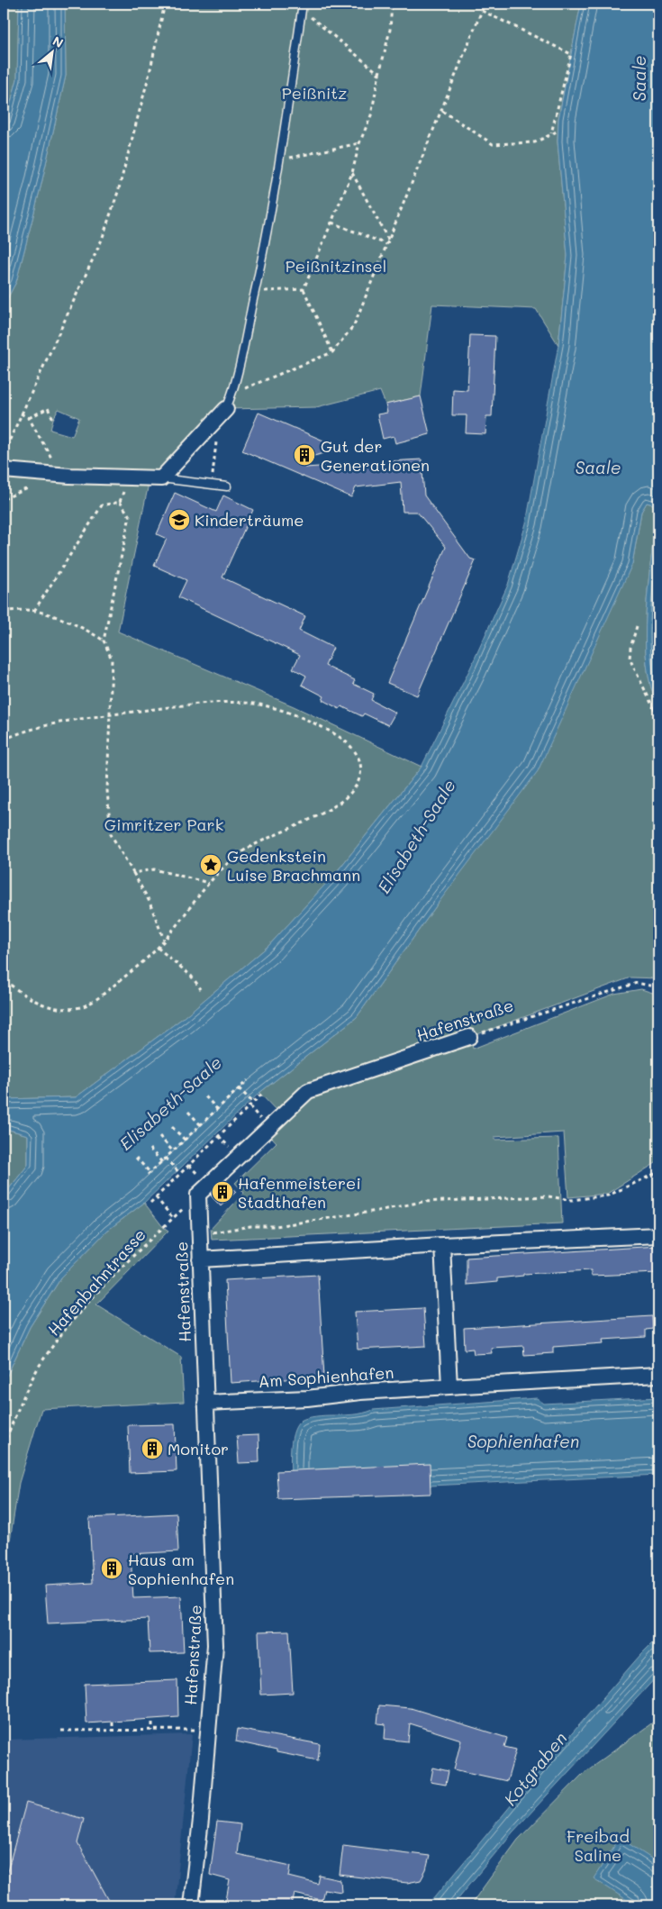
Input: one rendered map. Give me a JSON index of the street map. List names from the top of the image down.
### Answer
{
  "streets": {
    "street": ["Hafenstraße", "Am Sophienhafen"],
    "path": ["Hafenbahntrasse"]
  },
  "crossings": [
    ["Hafenstraße", "Hafenbahntrasse"],
    ["Hafenstraße", "Am Sophienhafen"]
  ],
  "water": [
    "Saale",
    "Elisabeth-Saale",
    "Sophienhafen",
    "Kotgraben"
  ],
  "parks": [
    "Peißnitz",
    "Peißnitzinsel",
    "Gimritzer Park",
    "Freibad Saline"
  ],
  "places": {
    "building": [
      "Gut der Generationen",
      "Hafenmeisterei Stadthafen",
      "Monitor",
      "Haus am Sophienhafen"
    ],
    "school or university": ["Kinderträume"],
    "place": ["Gedenkstein Luise Brachmann"]
  },
  "north": "top right"
}
